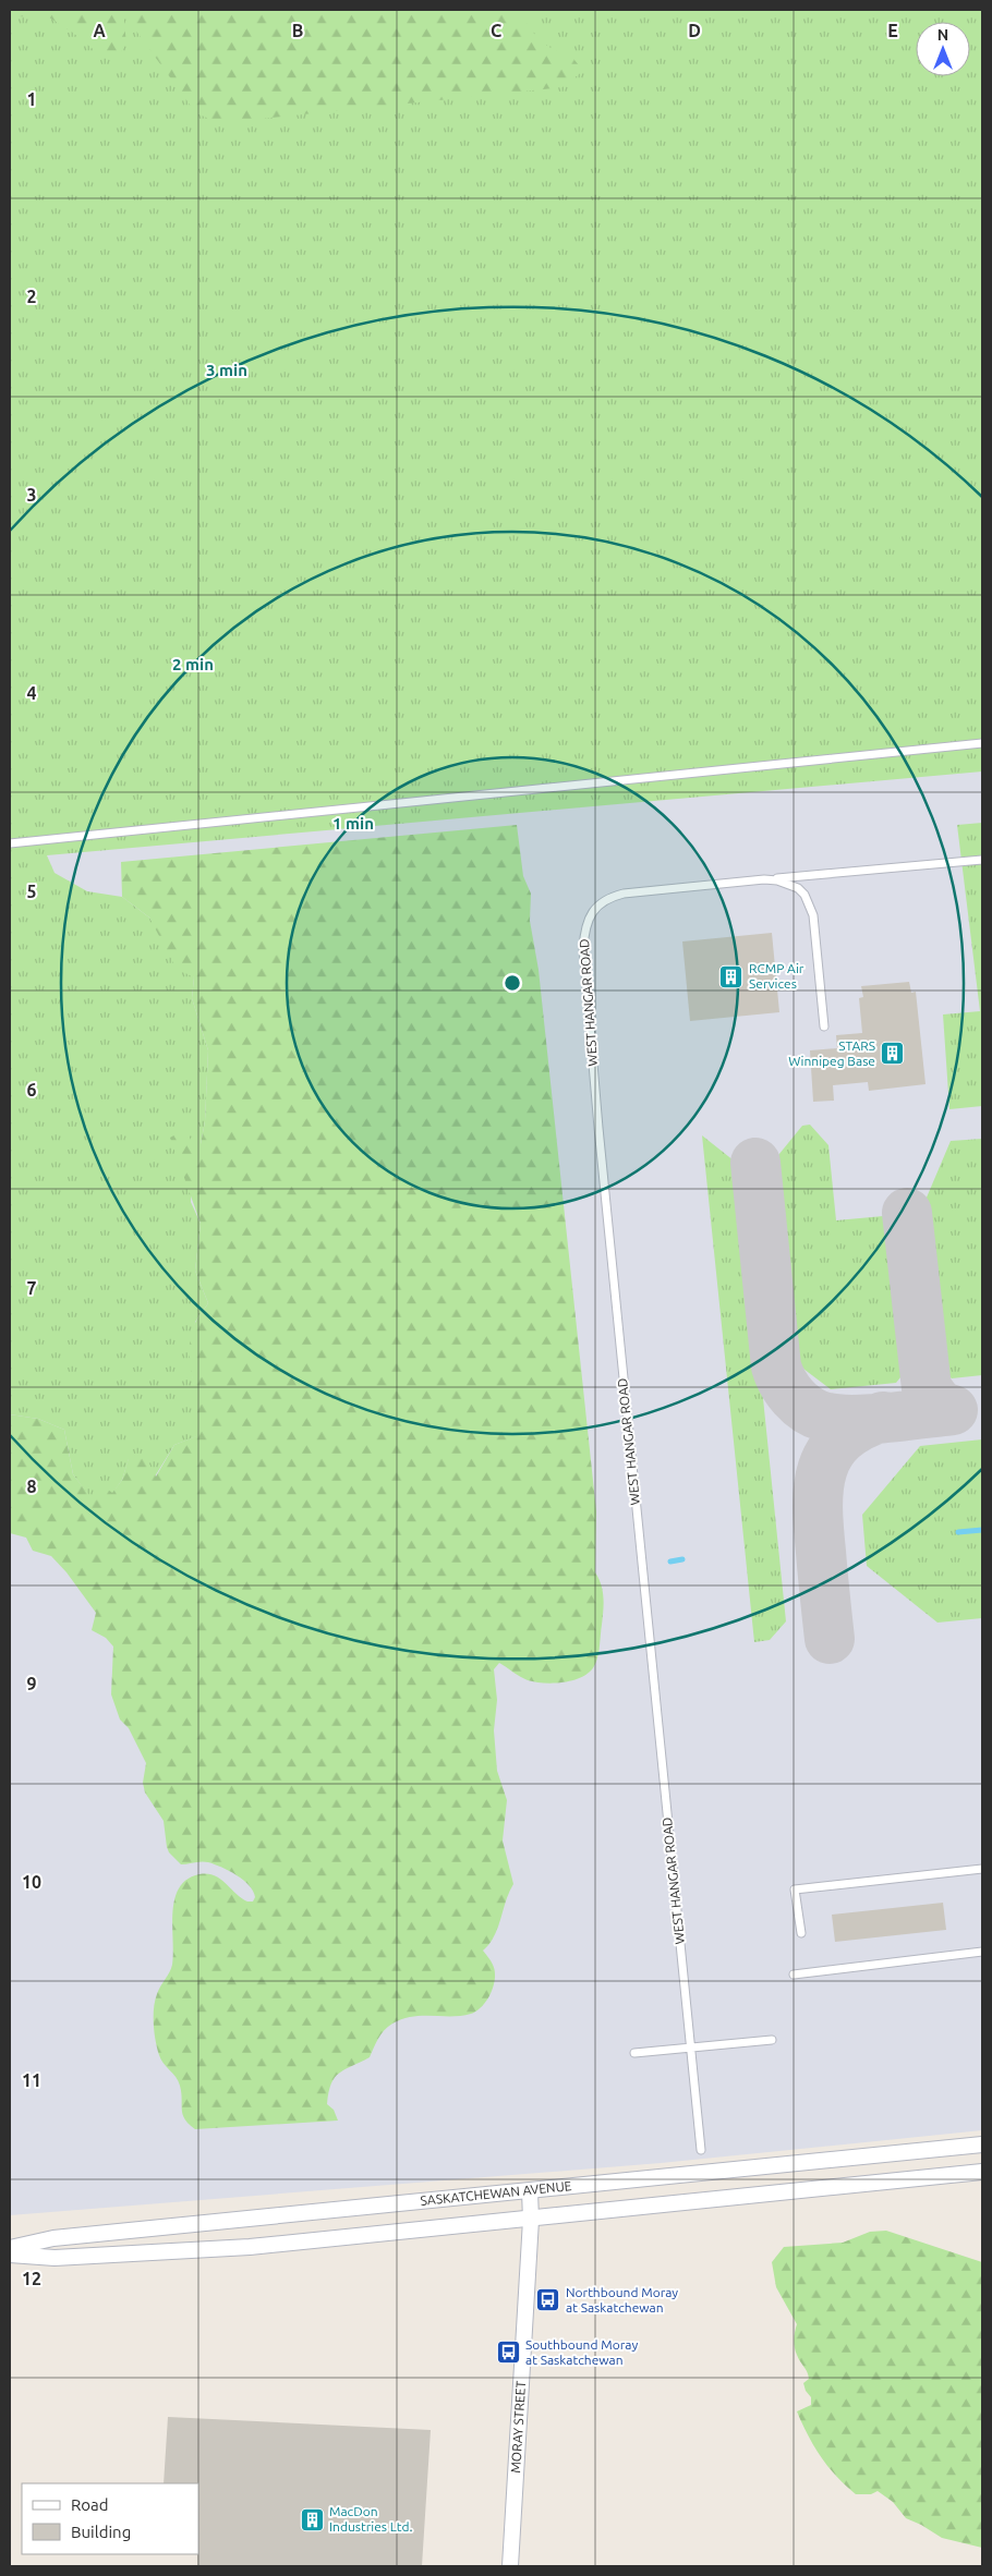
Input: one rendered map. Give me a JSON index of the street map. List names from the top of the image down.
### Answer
{
  "streets": {
    "street": ["SASKATCHEWAN AVENUE", "MORAY STREET"],
    "lane": ["WEST HANGAR ROAD"]
  },
  "crossings": [
    ["SASKATCHEWAN AVENUE", "MORAY STREET"]
  ],
  "places": {
    "building": ["RCMP Air Services", "STARS Winnipeg Base", "MacDon Industries Ltd."],
    "bus stop": ["Northbound Moray at Saskatchewan", "Southbound Moray at Saskatchewan"]
  },
  "legend": ["Road", "Building"],
  "north": "top",
  "grid": {
    "columns": [
      "A",
      "B",
      "C",
      "D",
      "E"
    ],
    "rows": [
      "1",
      "2",
      "3",
      "4",
      "5",
      "6",
      "7",
      "8",
      "9",
      "10",
      "11",
      "12"
    ]
  },
  "rings": ["3 min", "2 min", "1 min"]
}
